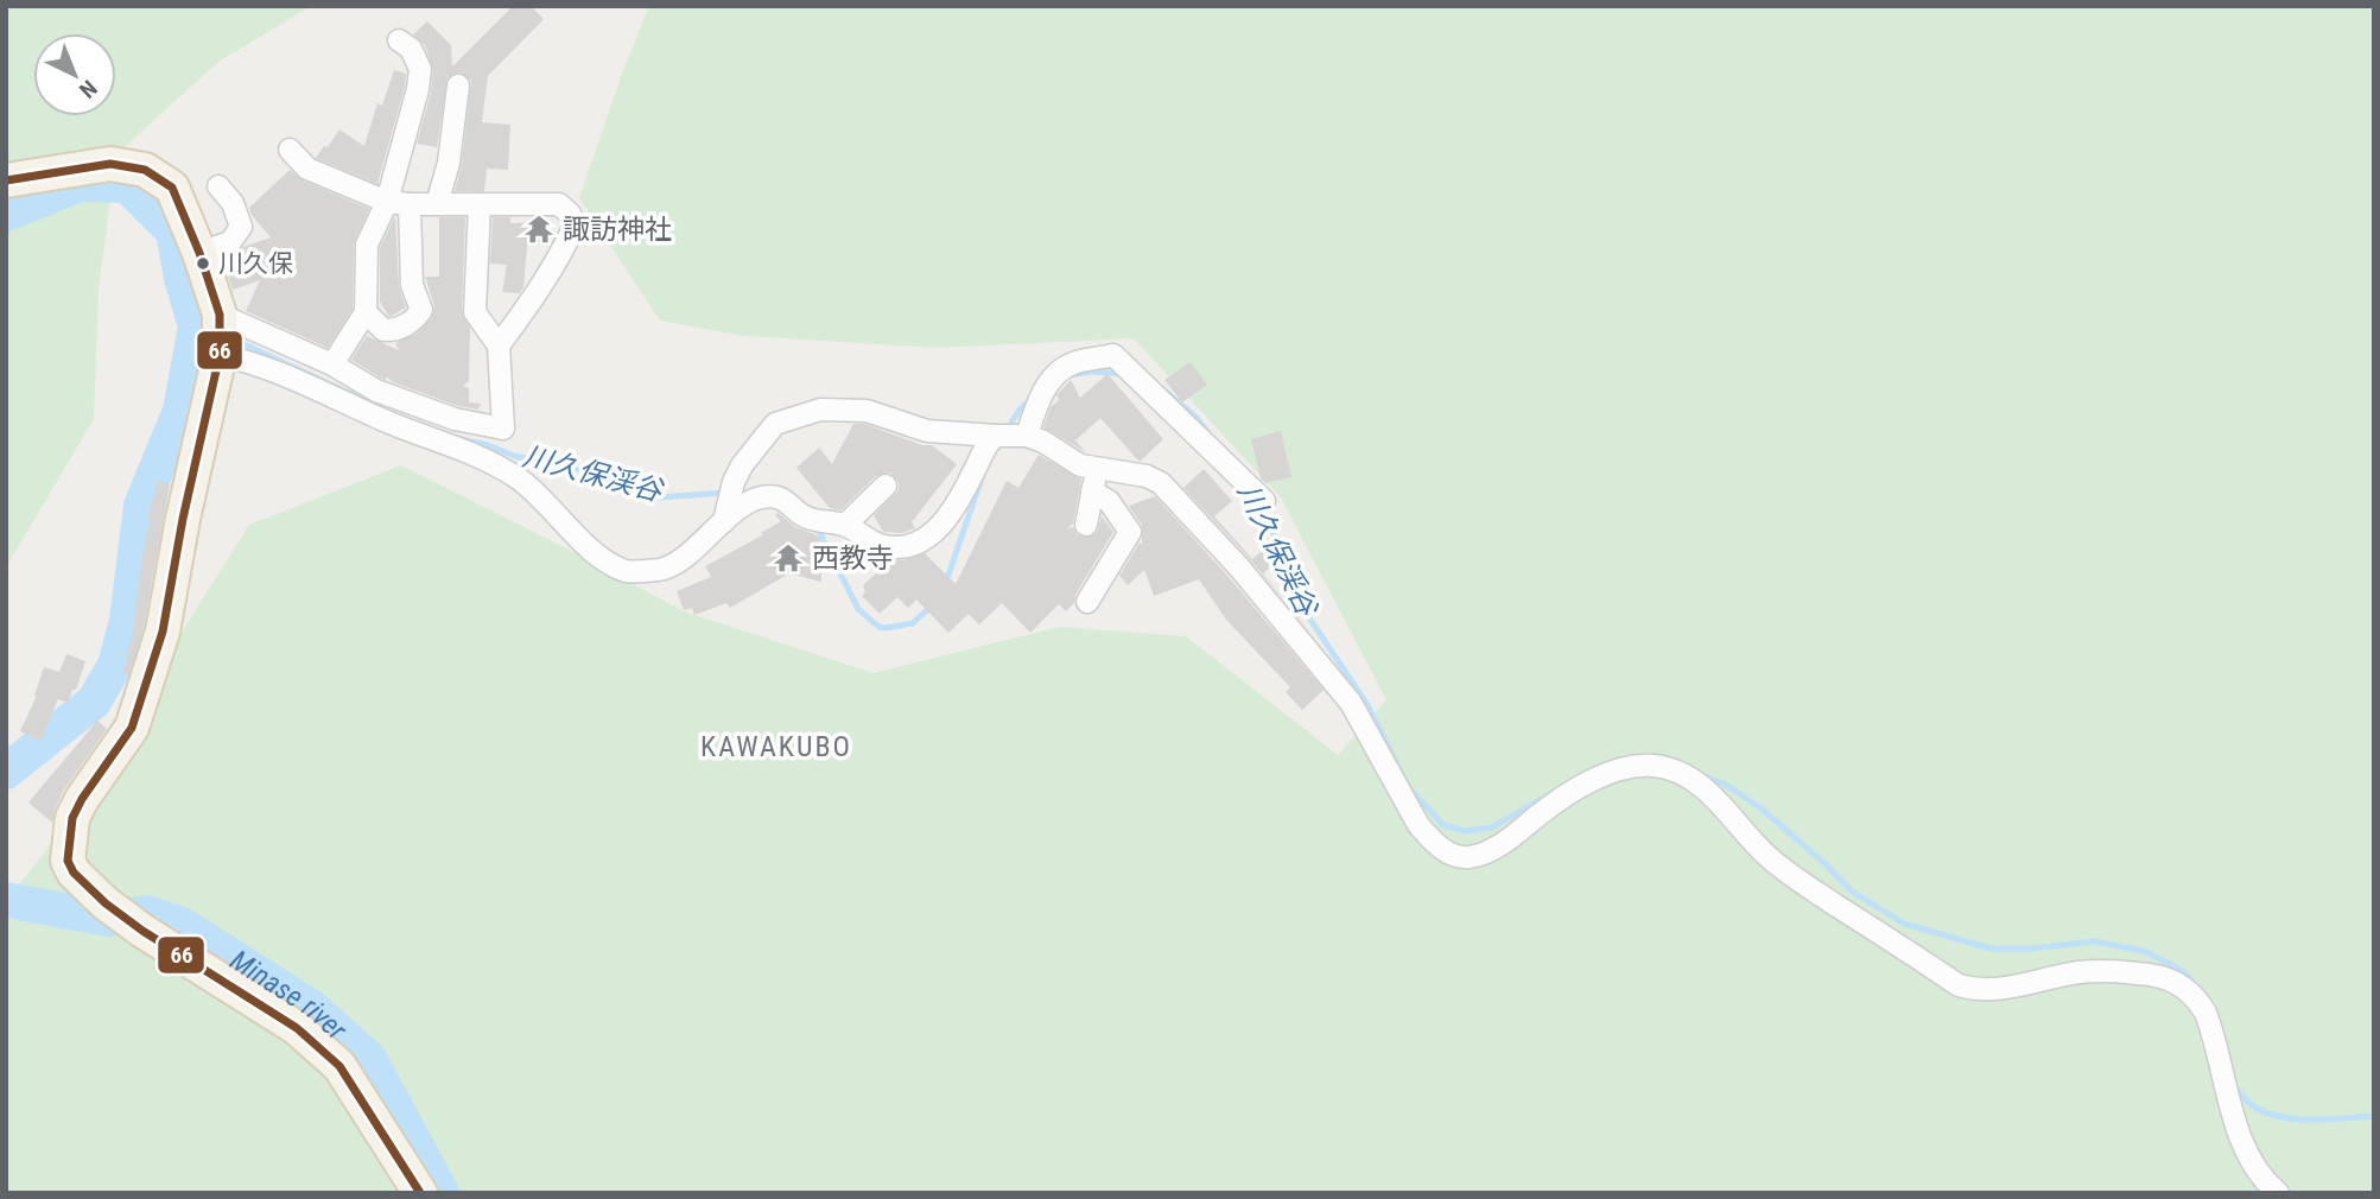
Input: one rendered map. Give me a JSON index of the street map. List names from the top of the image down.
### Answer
{
  "districts": ["KAWAKUBO"],
  "water": ["川久保渓谷", "Minase river"],
  "places": {
    "temple": ["諏訪神社", "西教寺"],
    "other": ["川久保"]
  },
  "lines": ["transit line 66"],
  "north": "bottom right"
}
